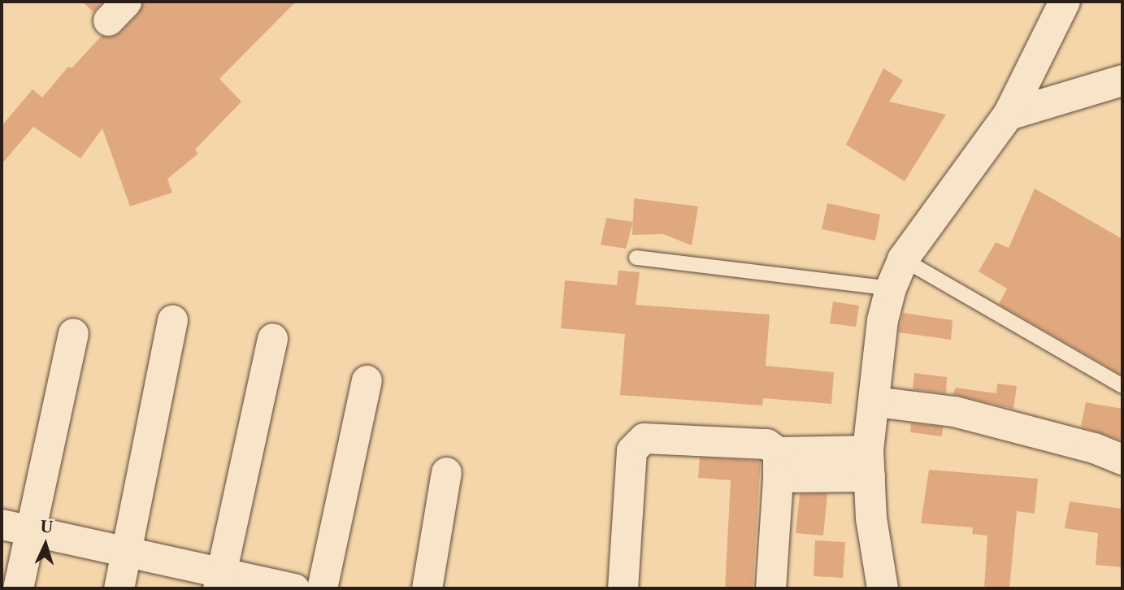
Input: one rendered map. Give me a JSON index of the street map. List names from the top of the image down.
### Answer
{
  "north": "top"
}
